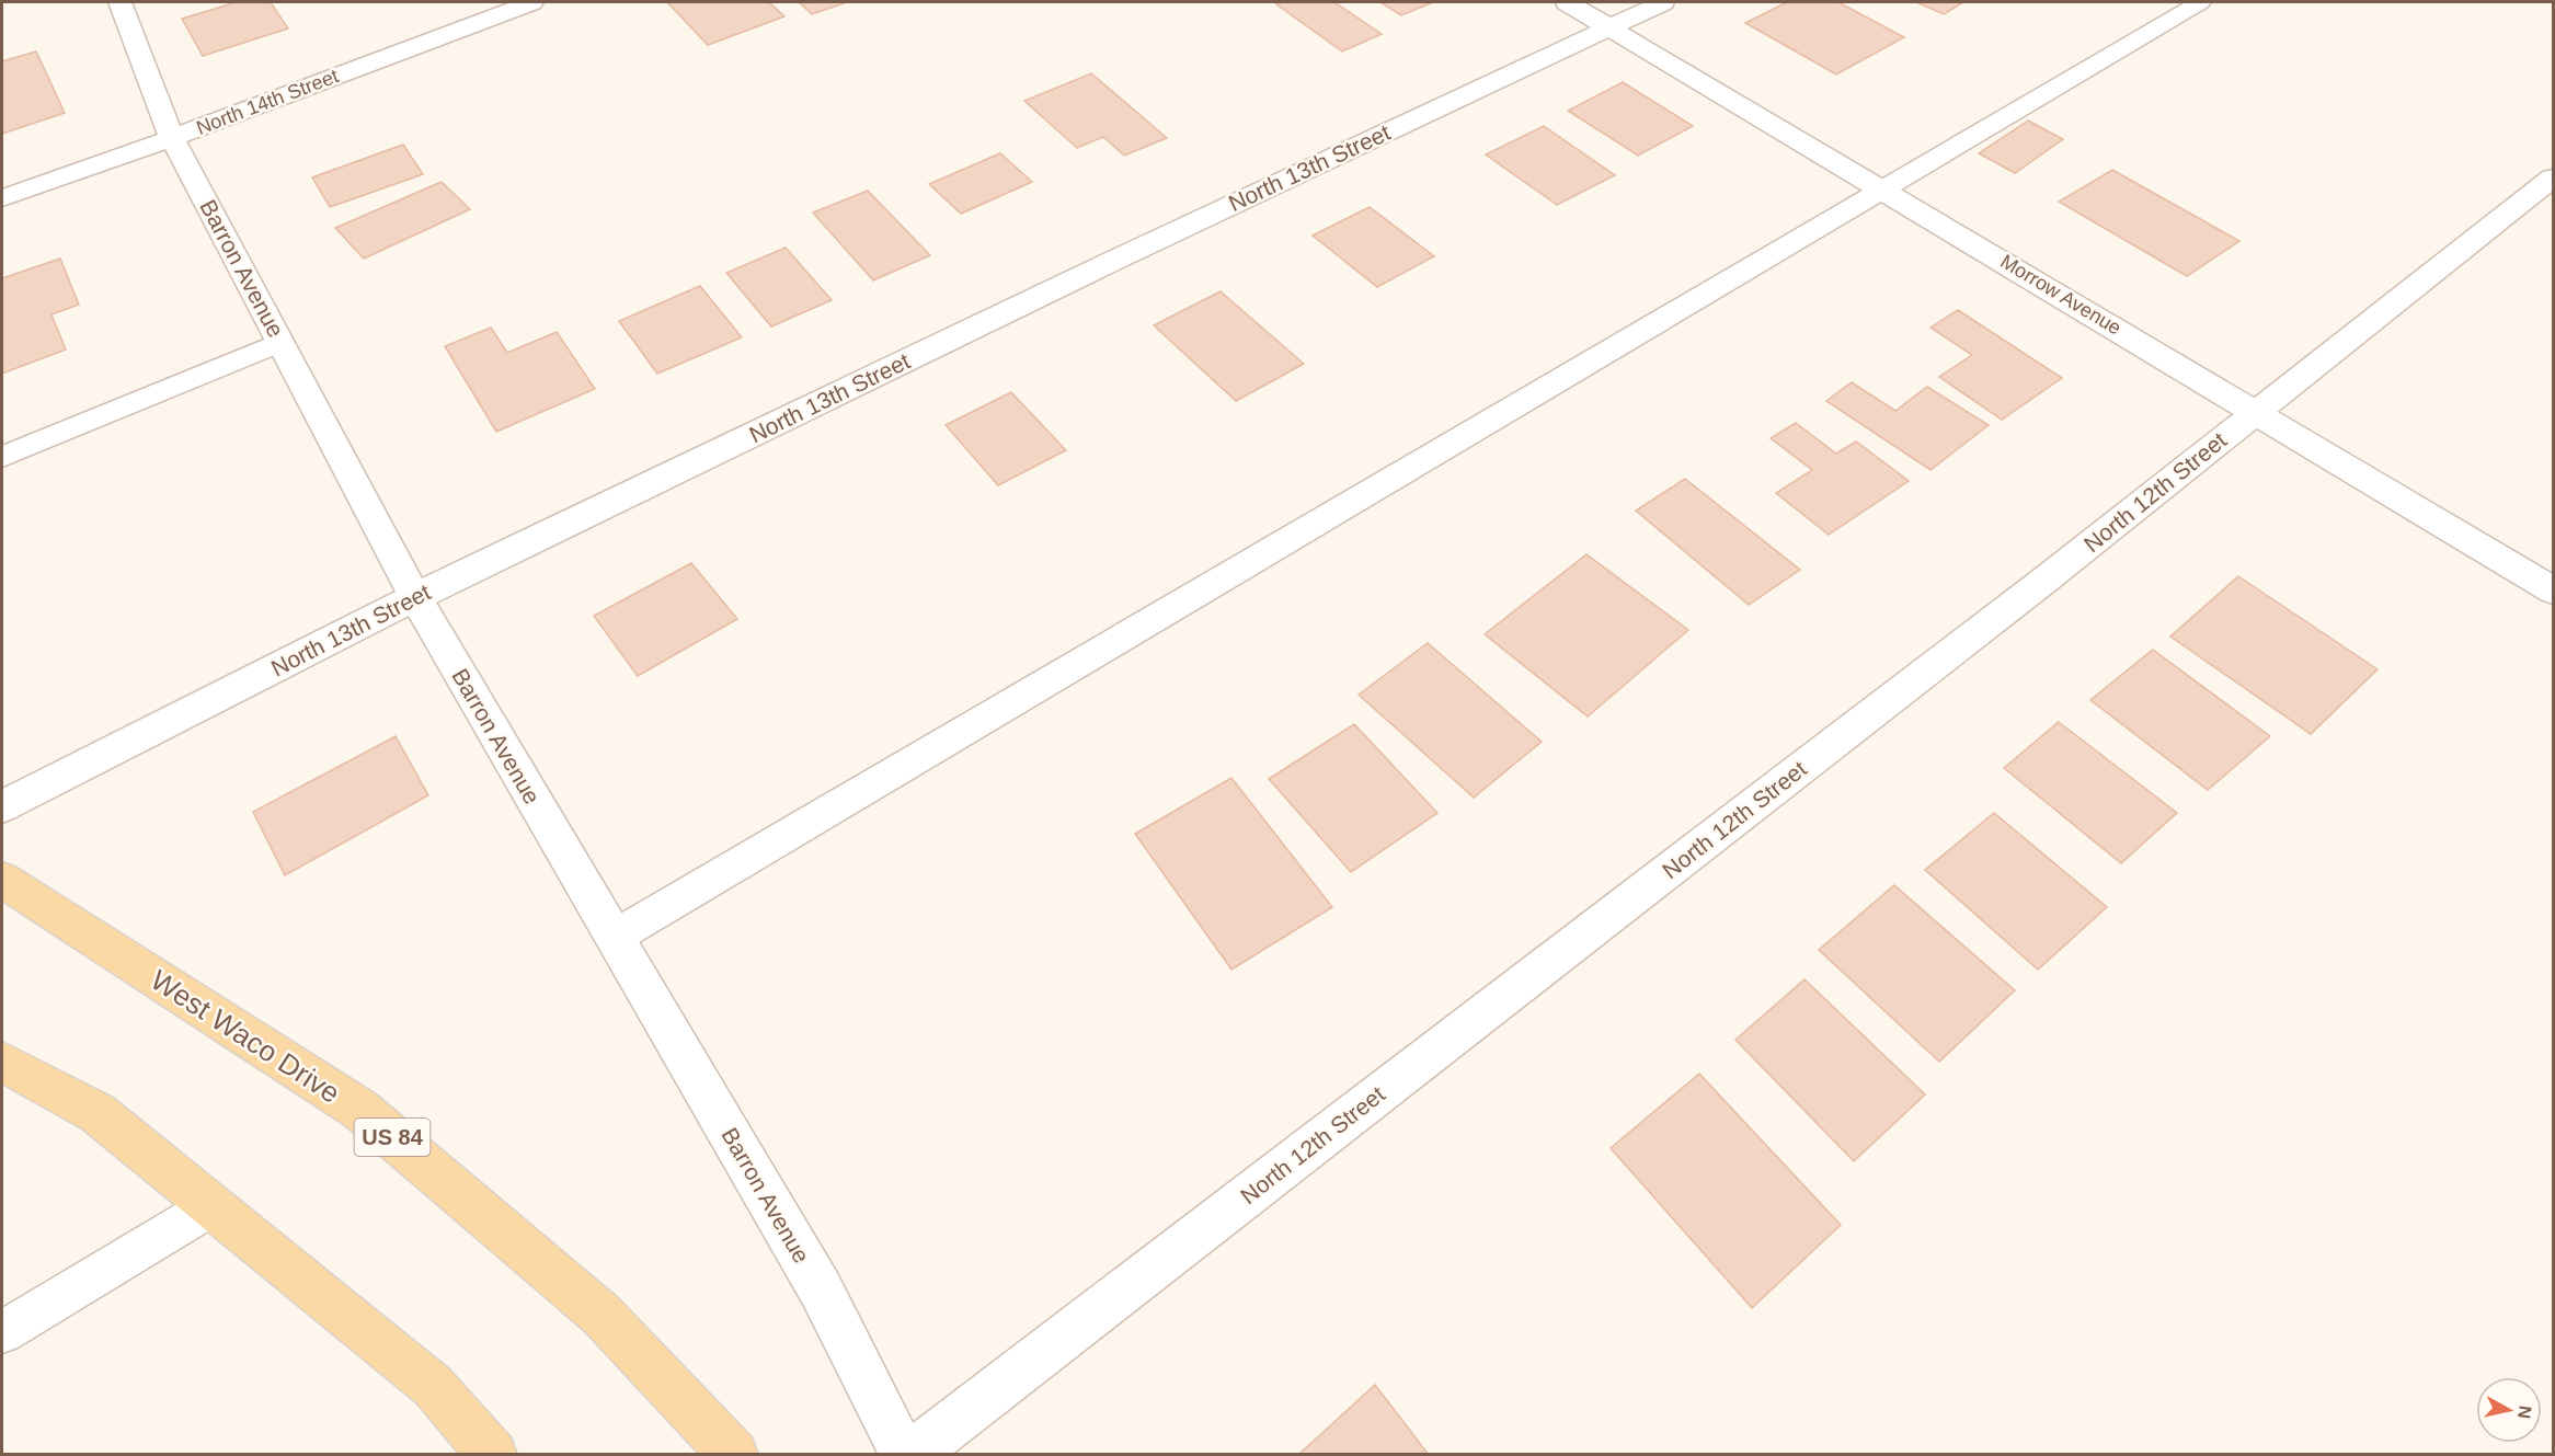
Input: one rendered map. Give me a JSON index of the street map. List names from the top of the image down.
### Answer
{
  "streets": {
    "main road": ["West Waco Drive", "US 84"],
    "street": [
      "North 14th Street",
      "North 13th Street",
      "Barron Avenue",
      "Morrow Avenue",
      "North 12th Street"
    ]
  },
  "crossings": [
    ["North 14th Street", "Barron Avenue"],
    ["North 13th Street", "Barron Avenue"],
    ["North 13th Street", "Morrow Avenue"],
    ["Morrow Avenue", "North 12th Street"]
  ],
  "north": "right"
}
